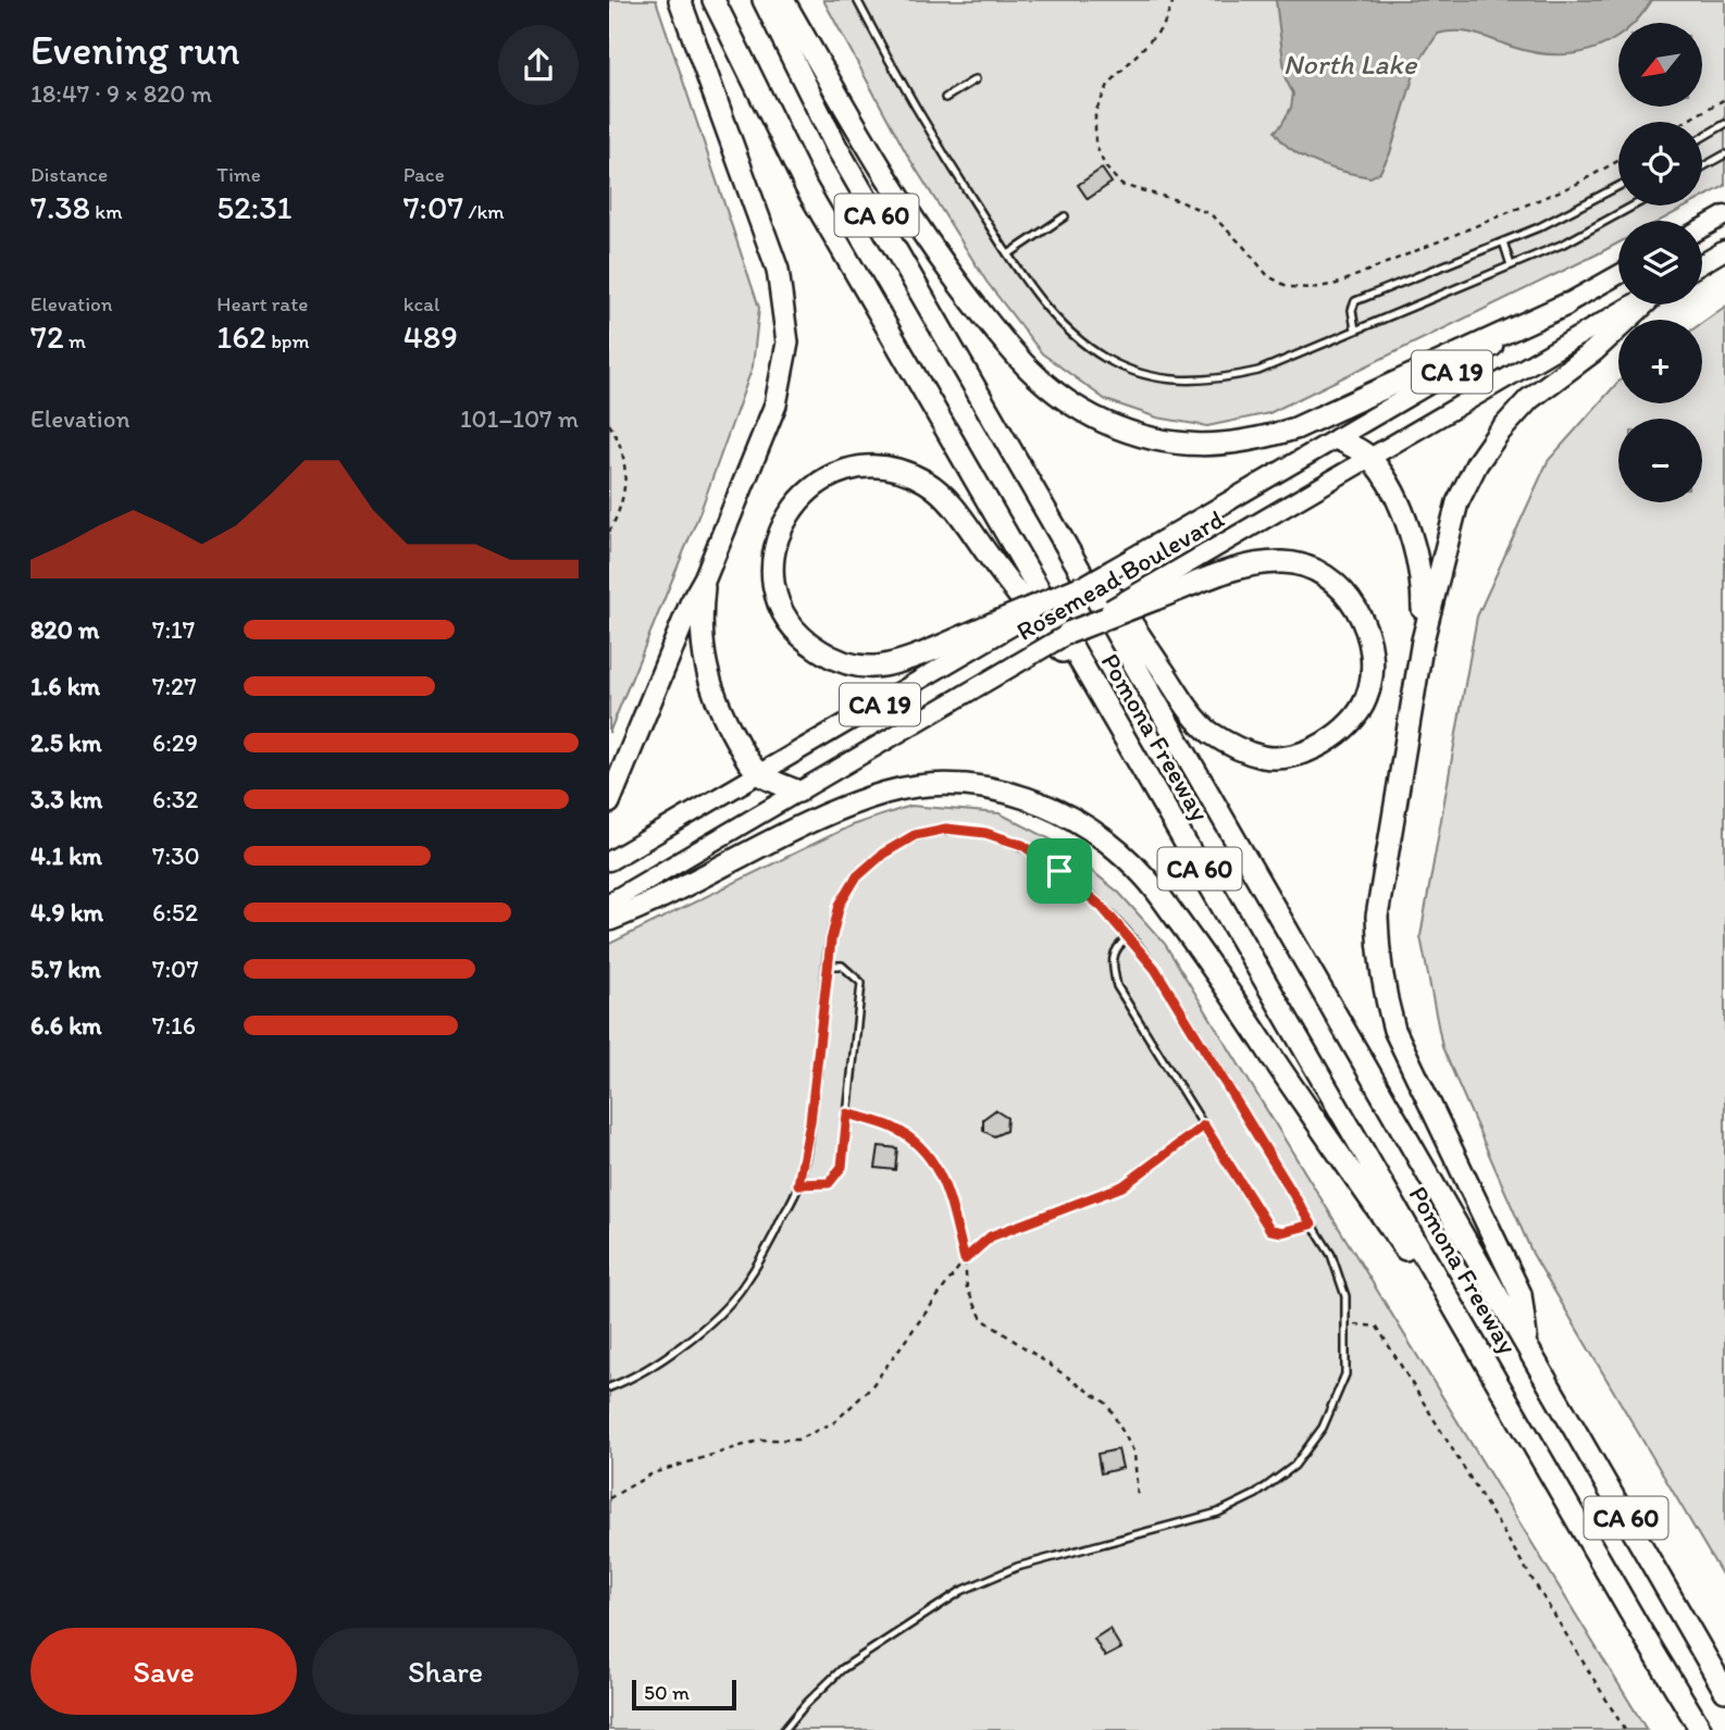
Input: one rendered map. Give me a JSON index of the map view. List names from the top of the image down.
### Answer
{
  "streets": {
    "highway": ["CA 60", "Pomona Freeway"],
    "main road": ["CA 19", "Rosemead Boulevard"]
  },
  "water": ["North Lake"],
  "scale_bar": "50 m",
  "north": "bottom left",
  "page": {
    "heading": ["Evening run", "18:47 · 9 × 820 m"],
    "map_buttons": ["+", "−"],
    "stats": [
      ["Distance", "7.38 km"],
      ["Time", "52:31"],
      ["Pace", "7:07 /km"],
      ["Elevation", "72 m"],
      ["Heart rate", "162 bpm"],
      ["kcal", "489"]
    ],
    "chart": ["Elevation", "101–107 m"],
    "list": [
      {
        "name": "820 m",
        "note": "7:17"
      },
      {
        "name": "1.6 km",
        "note": "7:27"
      },
      {
        "name": "2.5 km",
        "note": "6:29"
      },
      {
        "name": "3.3 km",
        "note": "6:32"
      },
      {
        "name": "4.1 km",
        "note": "7:30"
      },
      {
        "name": "4.9 km",
        "note": "6:52"
      },
      {
        "name": "5.7 km",
        "note": "7:07"
      },
      {
        "name": "6.6 km",
        "note": "7:16"
      }
    ],
    "buttons": ["Save", "Share"],
    "scale": "50 m"
  }
}
